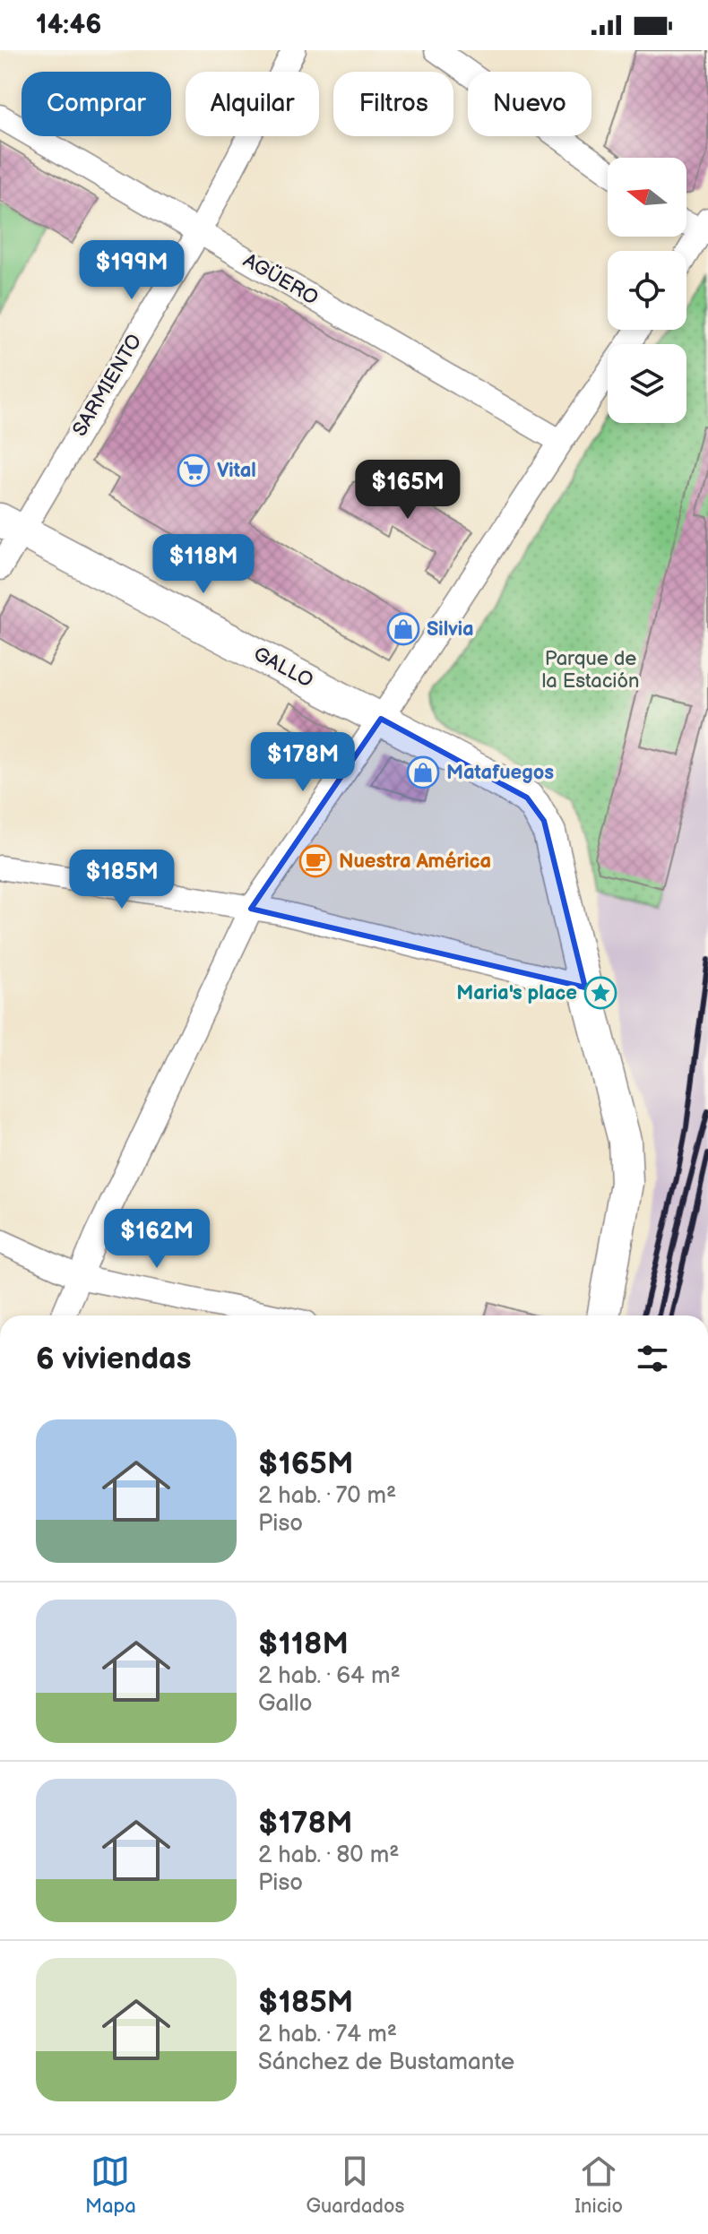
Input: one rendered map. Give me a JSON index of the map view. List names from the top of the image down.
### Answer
{
  "streets": {
    "main road": ["GALLO"],
    "street": ["AGÜERO", "SARMIENTO"]
  },
  "crossings": [
    ["AGÜERO", "SARMIENTO"],
    ["SARMIENTO", "GALLO"]
  ],
  "parks": ["Parque de la Estación"],
  "places": {
    "supermarket": ["Vital"],
    "shop": ["Silvia", "Matafuegos"],
    "cafe": ["Nuestra América"],
    "place": ["Maria's place"]
  },
  "north": "left",
  "page": {
    "status": "14:46",
    "chip": [
      "Comprar",
      "Alquilar",
      "Filtros",
      "Nuevo"
    ],
    "price": [
      "$199M",
      "$165M",
      "$118M",
      "$178M",
      "$185M",
      "$162M"
    ],
    "heading": "6 viviendas",
    "list": [
      {
        "name": "$165M",
        "note": "2 hab. · 70 m² · Piso"
      },
      {
        "name": "$118M",
        "note": "2 hab. · 64 m² · Gallo"
      },
      {
        "name": "$178M",
        "note": "2 hab. · 80 m² · Piso"
      },
      {
        "name": "$185M",
        "note": "2 hab. · 74 m² · Sánchez de Bustamante"
      }
    ],
    "tabs": ["Mapa", "Guardados", "Inicio"]
  }
}
